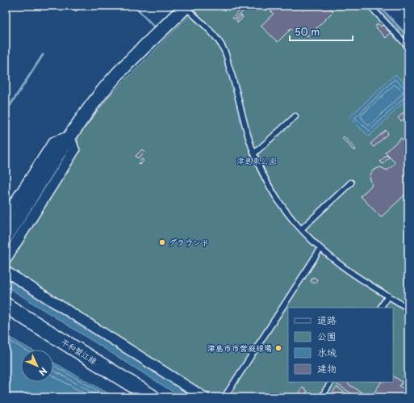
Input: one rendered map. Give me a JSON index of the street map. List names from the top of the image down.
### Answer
{
  "streets": {
    "main road": ["平和蟹江線"]
  },
  "parks": ["津島東公園"],
  "places": ["グラウンド", "津島市市営庭球場"],
  "legend": [
    "道路",
    "公園",
    "水域",
    "建物"
  ],
  "scale_bar": "50 m",
  "north": "bottom right"
}
